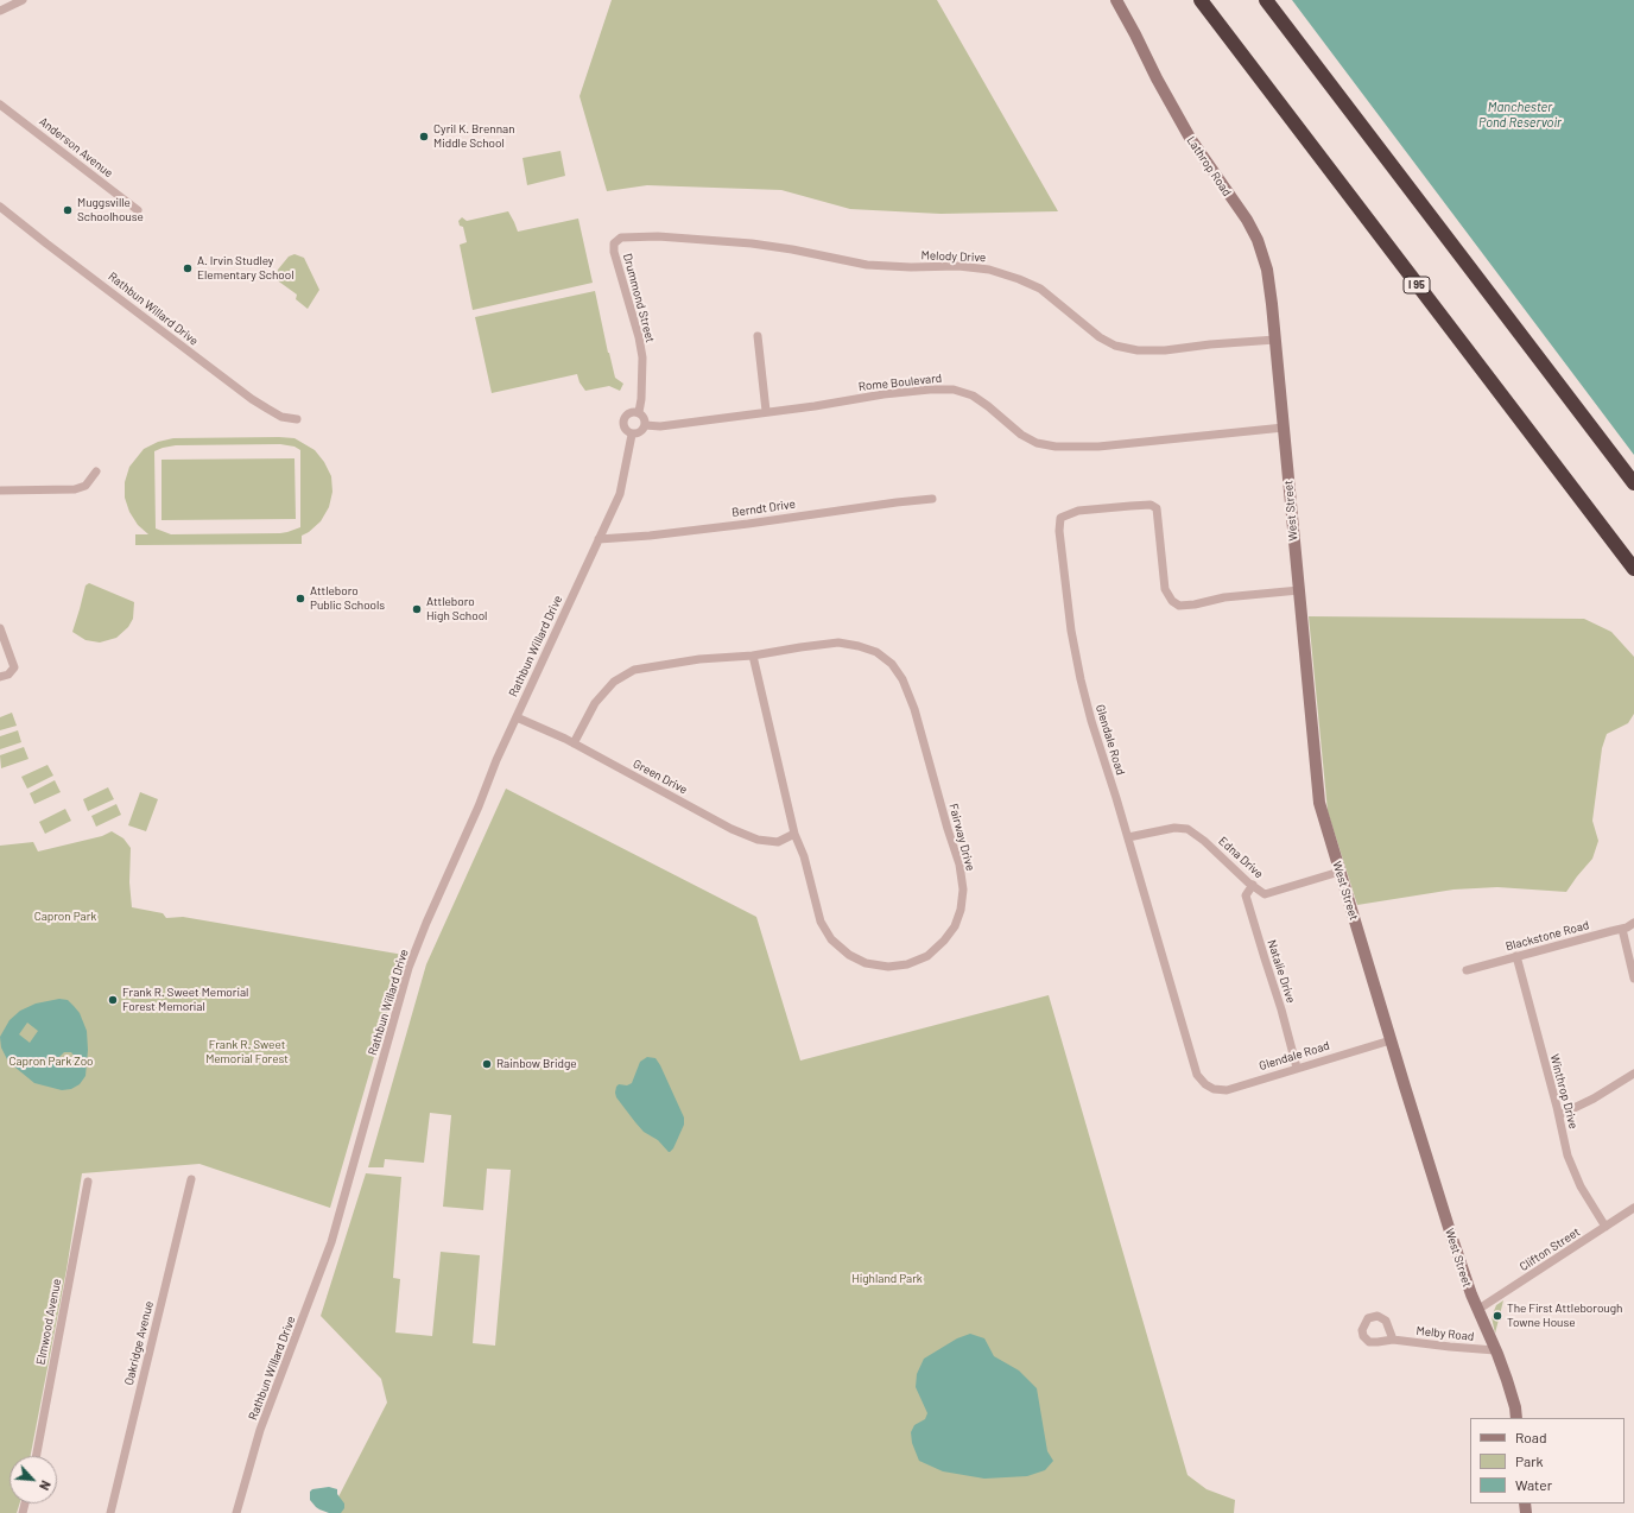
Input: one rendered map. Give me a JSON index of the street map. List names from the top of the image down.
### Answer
{
  "streets": {
    "highway": ["I 95"],
    "main road": ["Lathrop Road", "West Street"],
    "street": [
      "Anderson Avenue",
      "Melody Drive",
      "Drummond Street",
      "Rathbun Willard Drive",
      "Rome Boulevard",
      "Berndt Drive",
      "Glendale Road",
      "Green Drive",
      "Fairway Drive",
      "Edna Drive",
      "Blackstone Road",
      "Natalie Drive",
      "Winthrop Drive",
      "Clifton Street",
      "Elmwood Avenue",
      "Melby Road",
      "Oakridge Avenue"
    ]
  },
  "crossings": [
    ["Lathrop Road", "Melody Drive"],
    ["Lathrop Road", "West Street"],
    ["Melody Drive", "Drummond Street"],
    ["Melody Drive", "West Street"],
    ["Drummond Street", "Rathbun Willard Drive"],
    ["Drummond Street", "Rome Boulevard"],
    ["Rathbun Willard Drive", "Rome Boulevard"],
    ["Rathbun Willard Drive", "Berndt Drive"],
    ["Rathbun Willard Drive", "Green Drive"],
    ["Rome Boulevard", "West Street"],
    ["West Street", "Glendale Road"],
    ["West Street", "Edna Drive"],
    ["West Street", "Clifton Street"],
    ["West Street", "Melby Road"],
    ["Glendale Road", "Edna Drive"],
    ["Glendale Road", "Natalie Drive"],
    ["Green Drive", "Fairway Drive"],
    ["Edna Drive", "Natalie Drive"],
    ["Blackstone Road", "Winthrop Drive"],
    ["Winthrop Drive", "Clifton Street"]
  ],
  "water": ["Manchester Pond Reservoir"],
  "parks": [
    "Capron Park",
    "Frank R. Sweet Memorial Forest",
    "Capron Park Zoo",
    "Highland Park"
  ],
  "places": [
    "Cyril K. Brennan Middle School",
    "Muggsville Schoolhouse",
    "A. Irvin Studley Elementary School",
    "Attleboro Public Schools",
    "Attleboro High School",
    "Frank R. Sweet Memorial Forest Memorial",
    "Rainbow Bridge",
    "The First Attleborough Towne House"
  ],
  "legend": ["Road", "Park", "Water"],
  "north": "bottom right"
}
